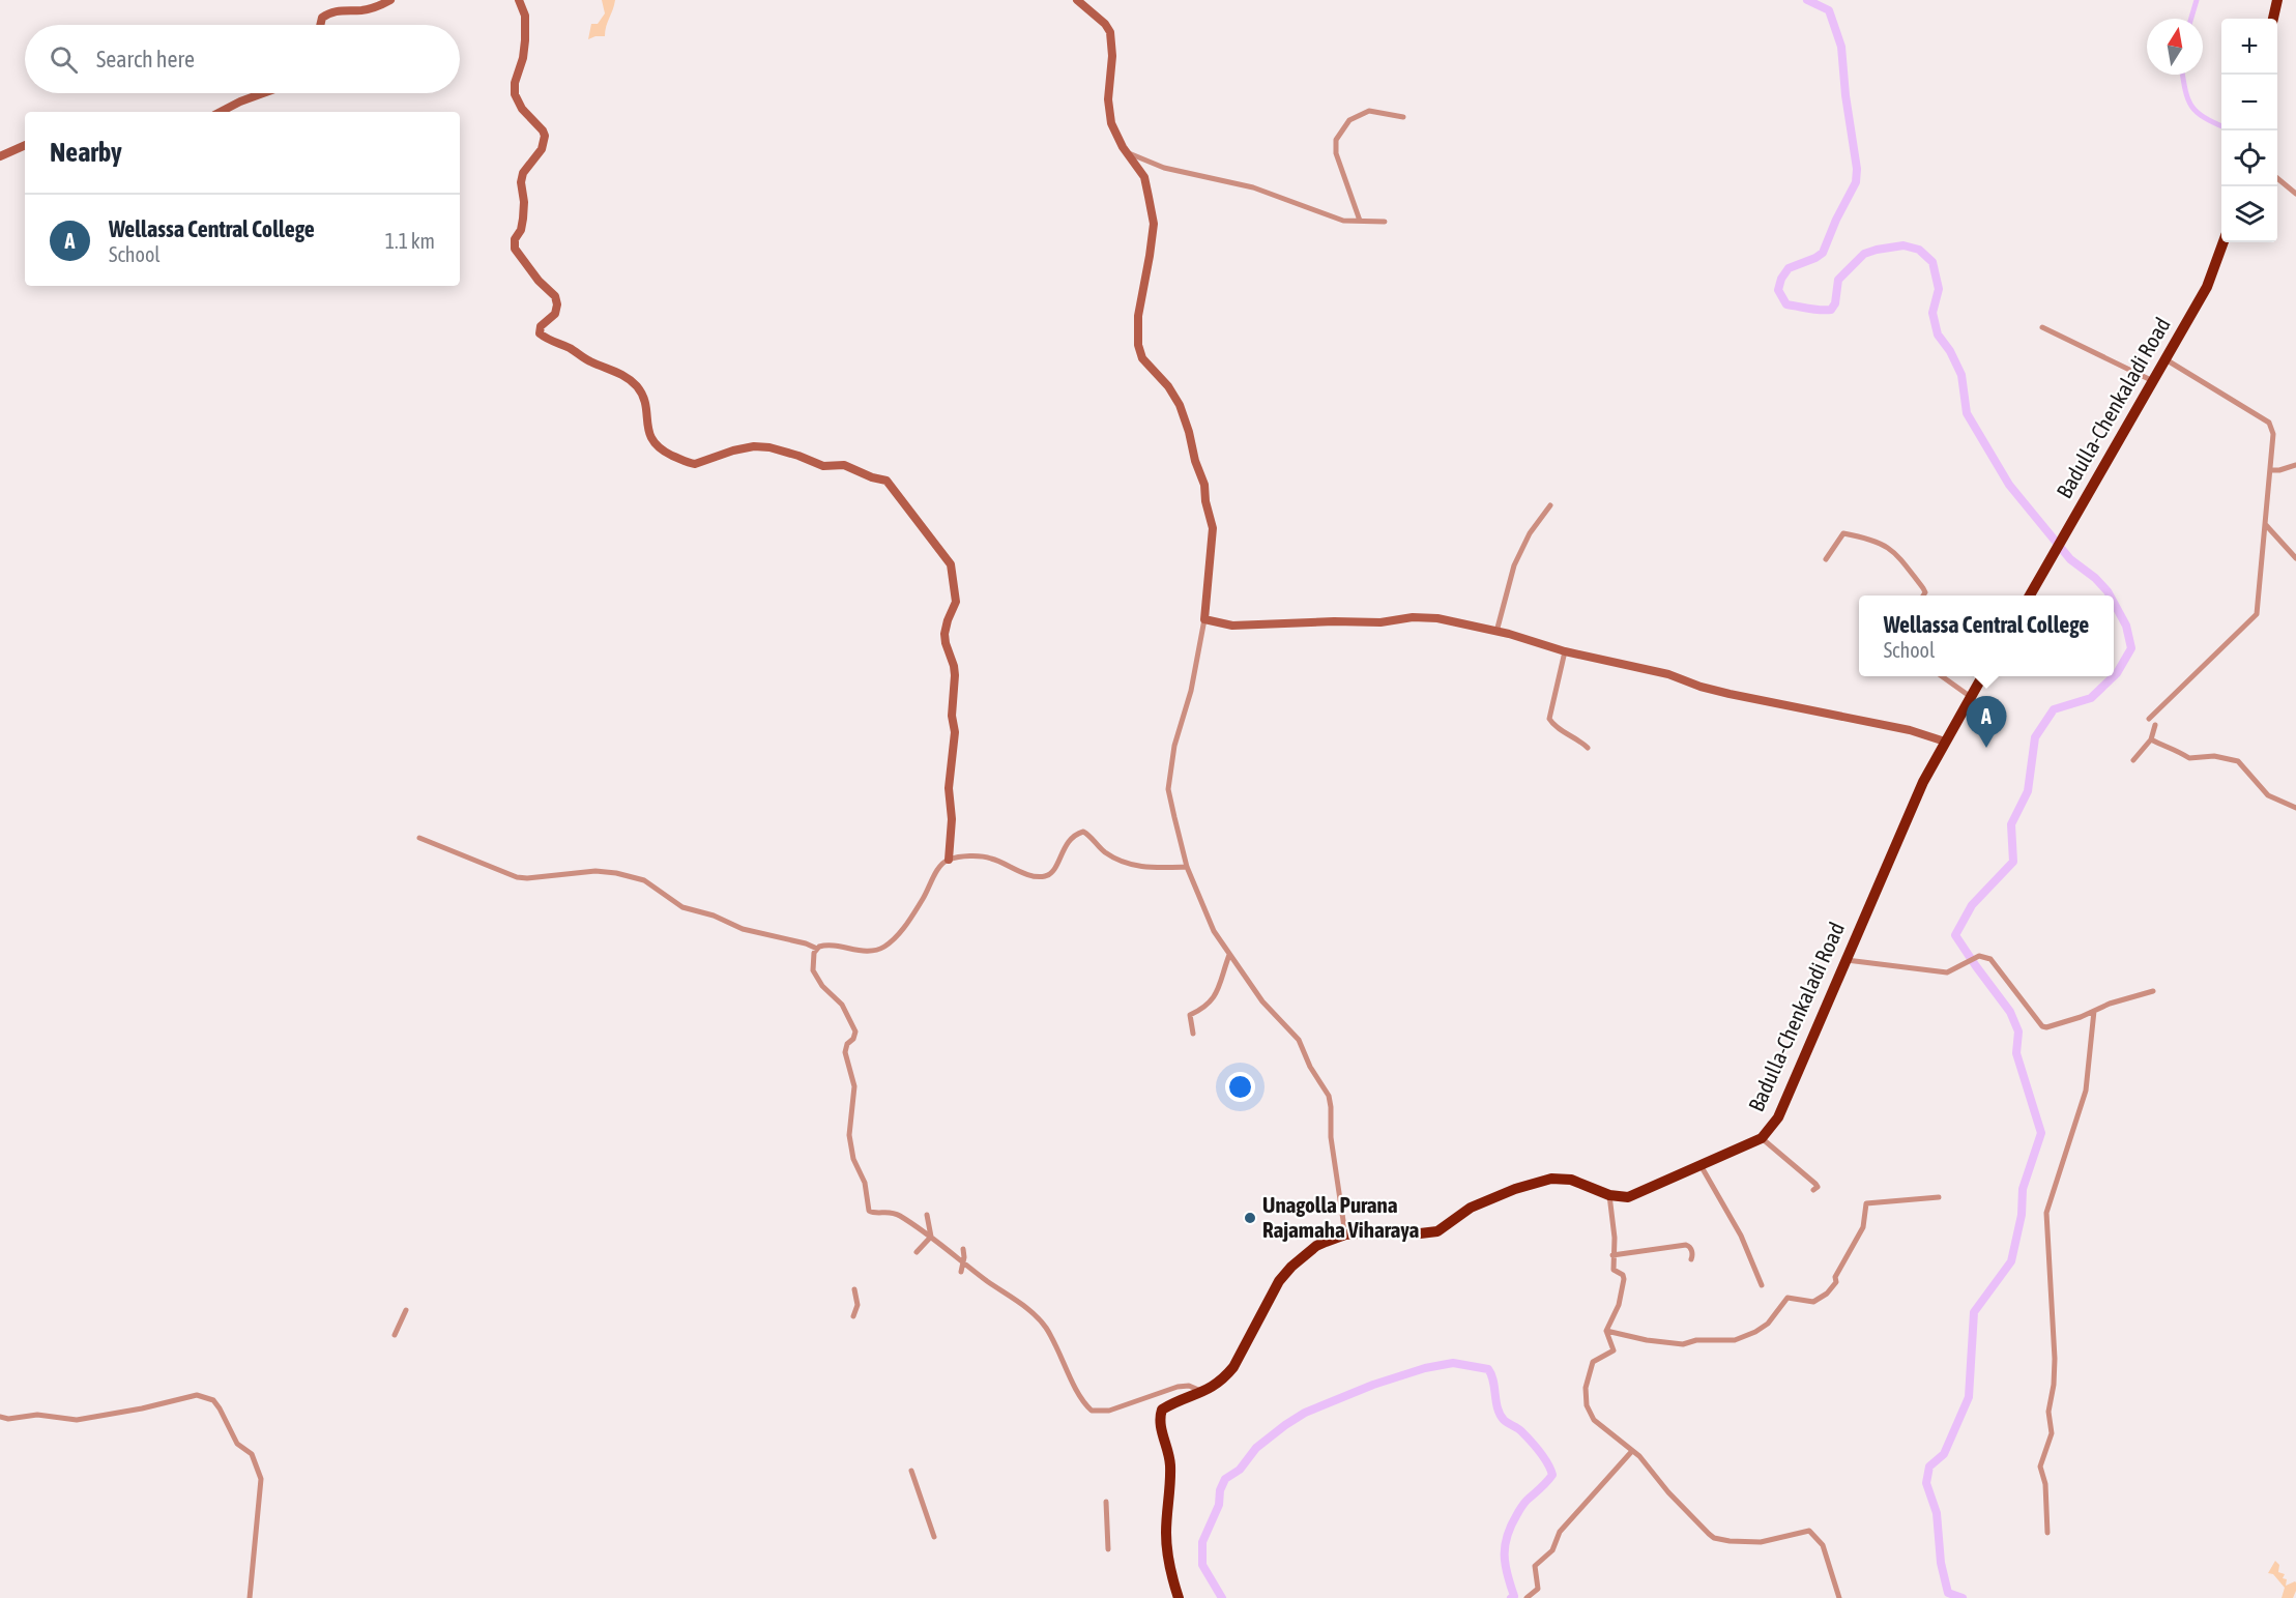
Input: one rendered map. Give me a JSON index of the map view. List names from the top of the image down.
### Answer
{
  "streets": {
    "highway": ["Badulla-Chenkaladi Road"]
  },
  "places": ["Unagolla Purana Rajamaha Viharaya"],
  "north": "top",
  "page": {
    "map_buttons": ["+", "−"],
    "search": "Search here",
    "heading": "Nearby",
    "list": [
      {
        "mark": "A",
        "name": "Wellassa Central College",
        "note": "School",
        "value": "1.1 km"
      }
    ],
    "popup": ["Wellassa Central College", "School"],
    "pins": "A"
  }
}
